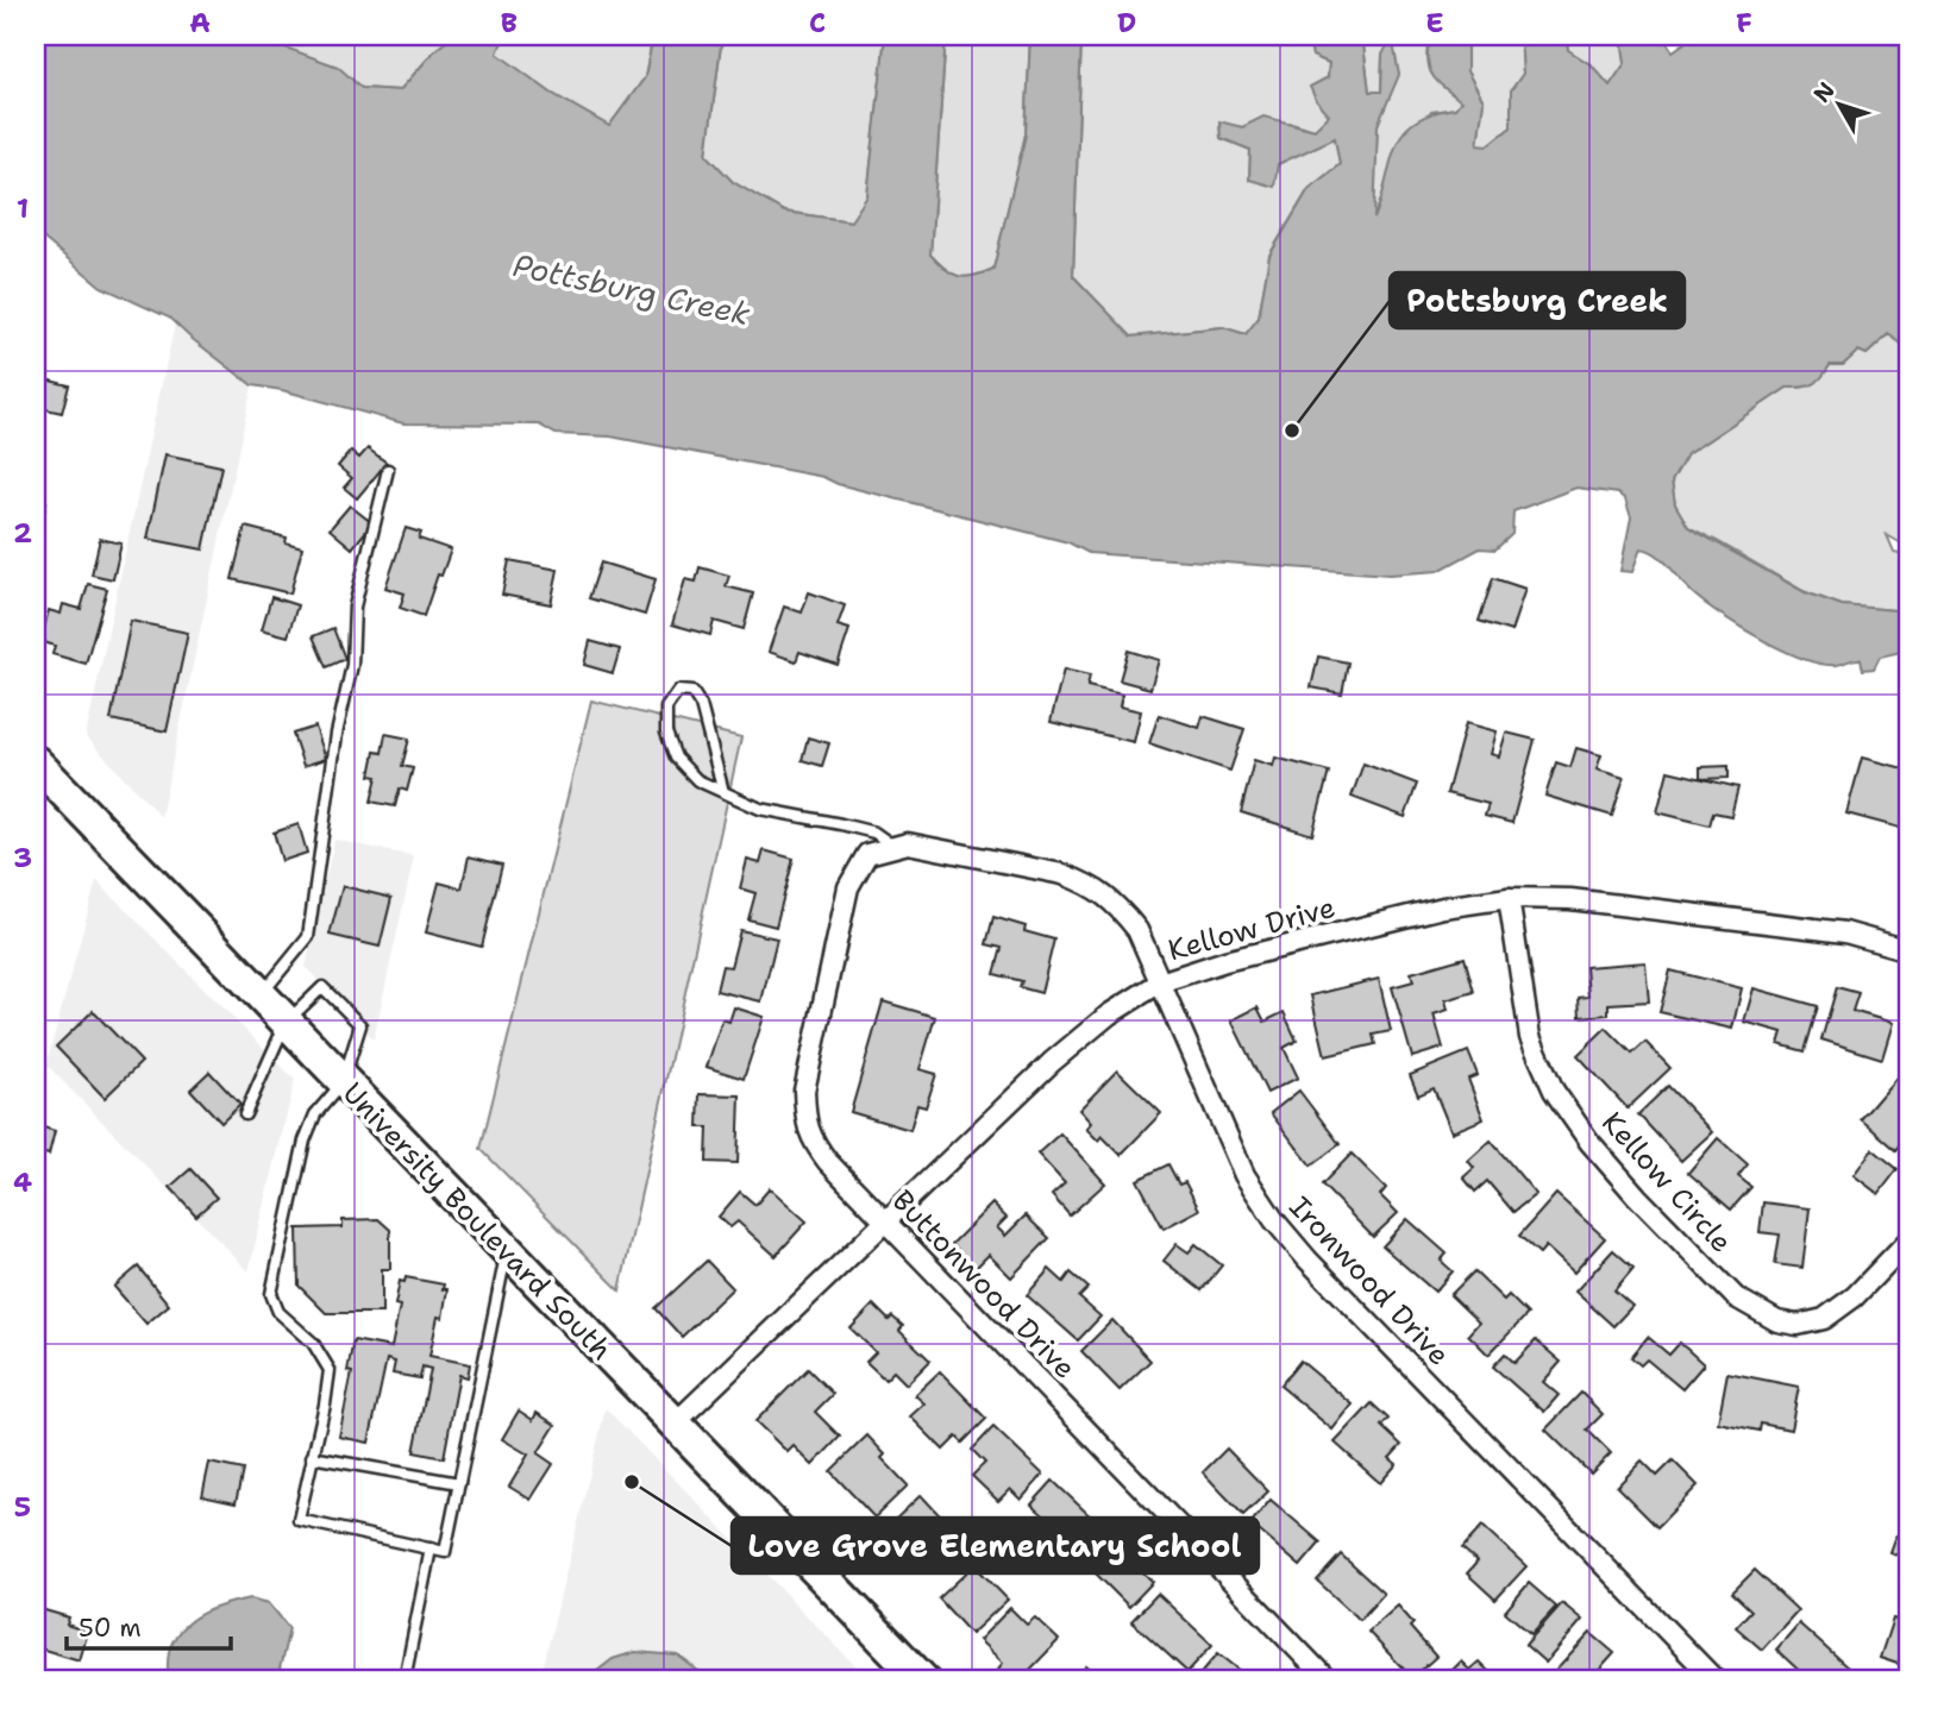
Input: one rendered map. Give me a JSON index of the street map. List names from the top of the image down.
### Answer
{
  "streets": {
    "main road": ["University Boulevard South"],
    "street": [
      "Kellow Drive",
      "Kellow Circle",
      "Ironwood Drive",
      "Buttonwood Drive"
    ]
  },
  "crossings": [
    ["Kellow Drive", "Kellow Circle"],
    ["Kellow Drive", "University Boulevard South"],
    ["Kellow Drive", "Ironwood Drive"],
    ["Kellow Drive", "Buttonwood Drive"],
    ["Ironwood Drive", "Buttonwood Drive"]
  ],
  "water": ["Pottsburg Creek"],
  "places": ["Pottsburg Creek", "Love Grove Elementary School"],
  "scale_bar": "50 m",
  "north": "top left",
  "grid": {
    "columns": [
      "A",
      "B",
      "C",
      "D",
      "E",
      "F"
    ],
    "rows": [
      "1",
      "2",
      "3",
      "4",
      "5"
    ]
  }
}
